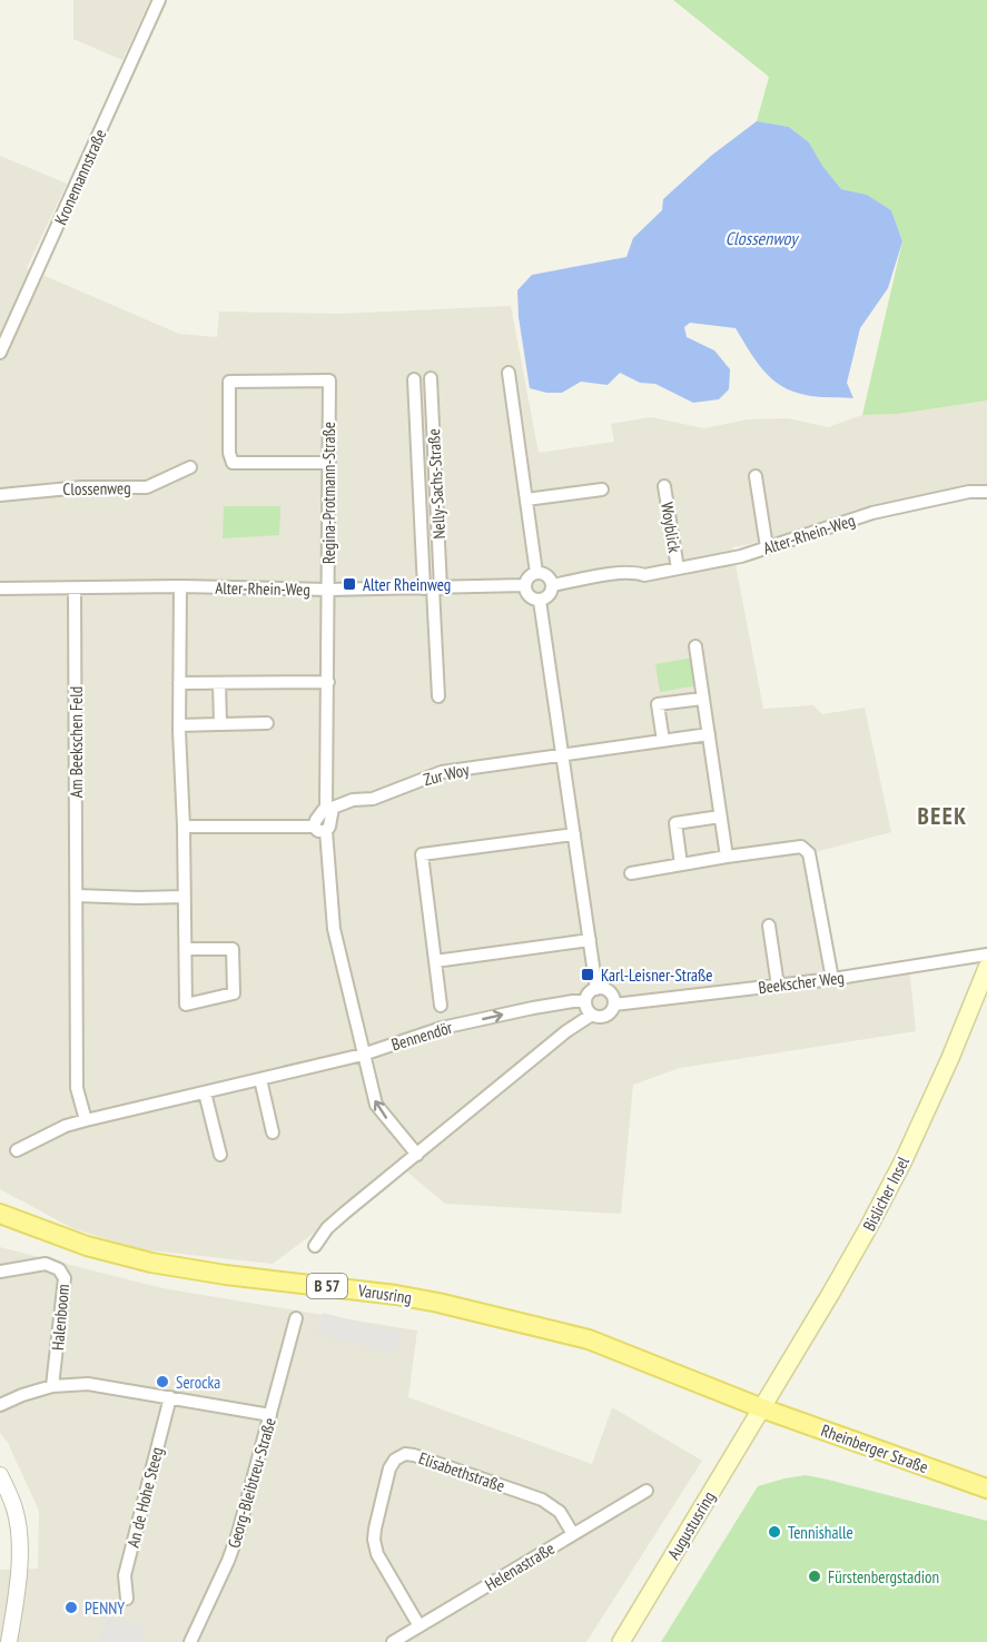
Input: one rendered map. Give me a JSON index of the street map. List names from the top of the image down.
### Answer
{
  "streets": {
    "main road": [
      "Bislicher Insel",
      "B 57",
      "Varusring",
      "Rheinberger Straße",
      "Augustusring"
    ],
    "street": [
      "Kronemannstraße",
      "Nelly-Sachs-Straße",
      "Clossenweg",
      "Regina-Protmann-Straße",
      "Woyblick",
      "Alter-Rhein-Weg",
      "Am Beekschen Feld",
      "Zur Woy",
      "Beekscher Weg",
      "Bennendör",
      "Halenboom",
      "Elisabethstraße",
      "Georg-Bleibtreu-Straße",
      "An de Hohe Steeg",
      "Helenastraße"
    ]
  },
  "crossings": [
    ["Nelly-Sachs-Straße", "Alter-Rhein-Weg"],
    ["Regina-Protmann-Straße", "Alter-Rhein-Weg"],
    ["Regina-Protmann-Straße", "Zur Woy"],
    ["Regina-Protmann-Straße", "Bennendör"],
    ["Woyblick", "Alter-Rhein-Weg"],
    ["Alter-Rhein-Weg", "Am Beekschen Feld"],
    ["Am Beekschen Feld", "Bennendör"],
    ["Beekscher Weg", "Bennendör"],
    ["Bislicher Insel", "Varusring"],
    ["Bislicher Insel", "Rheinberger Straße"],
    ["Bislicher Insel", "Augustusring"],
    ["Varusring", "Rheinberger Straße"],
    ["Varusring", "Augustusring"],
    ["Rheinberger Straße", "Augustusring"],
    ["Elisabethstraße", "Helenastraße"]
  ],
  "districts": ["BEEK"],
  "water": ["Clossenwoy"],
  "places": {
    "transit": ["Alter Rheinweg", "Karl-Leisner-Straße"],
    "other": [
      "Serocka",
      "Tennishalle",
      "Fürstenbergstadion",
      "PENNY"
    ]
  }
}
